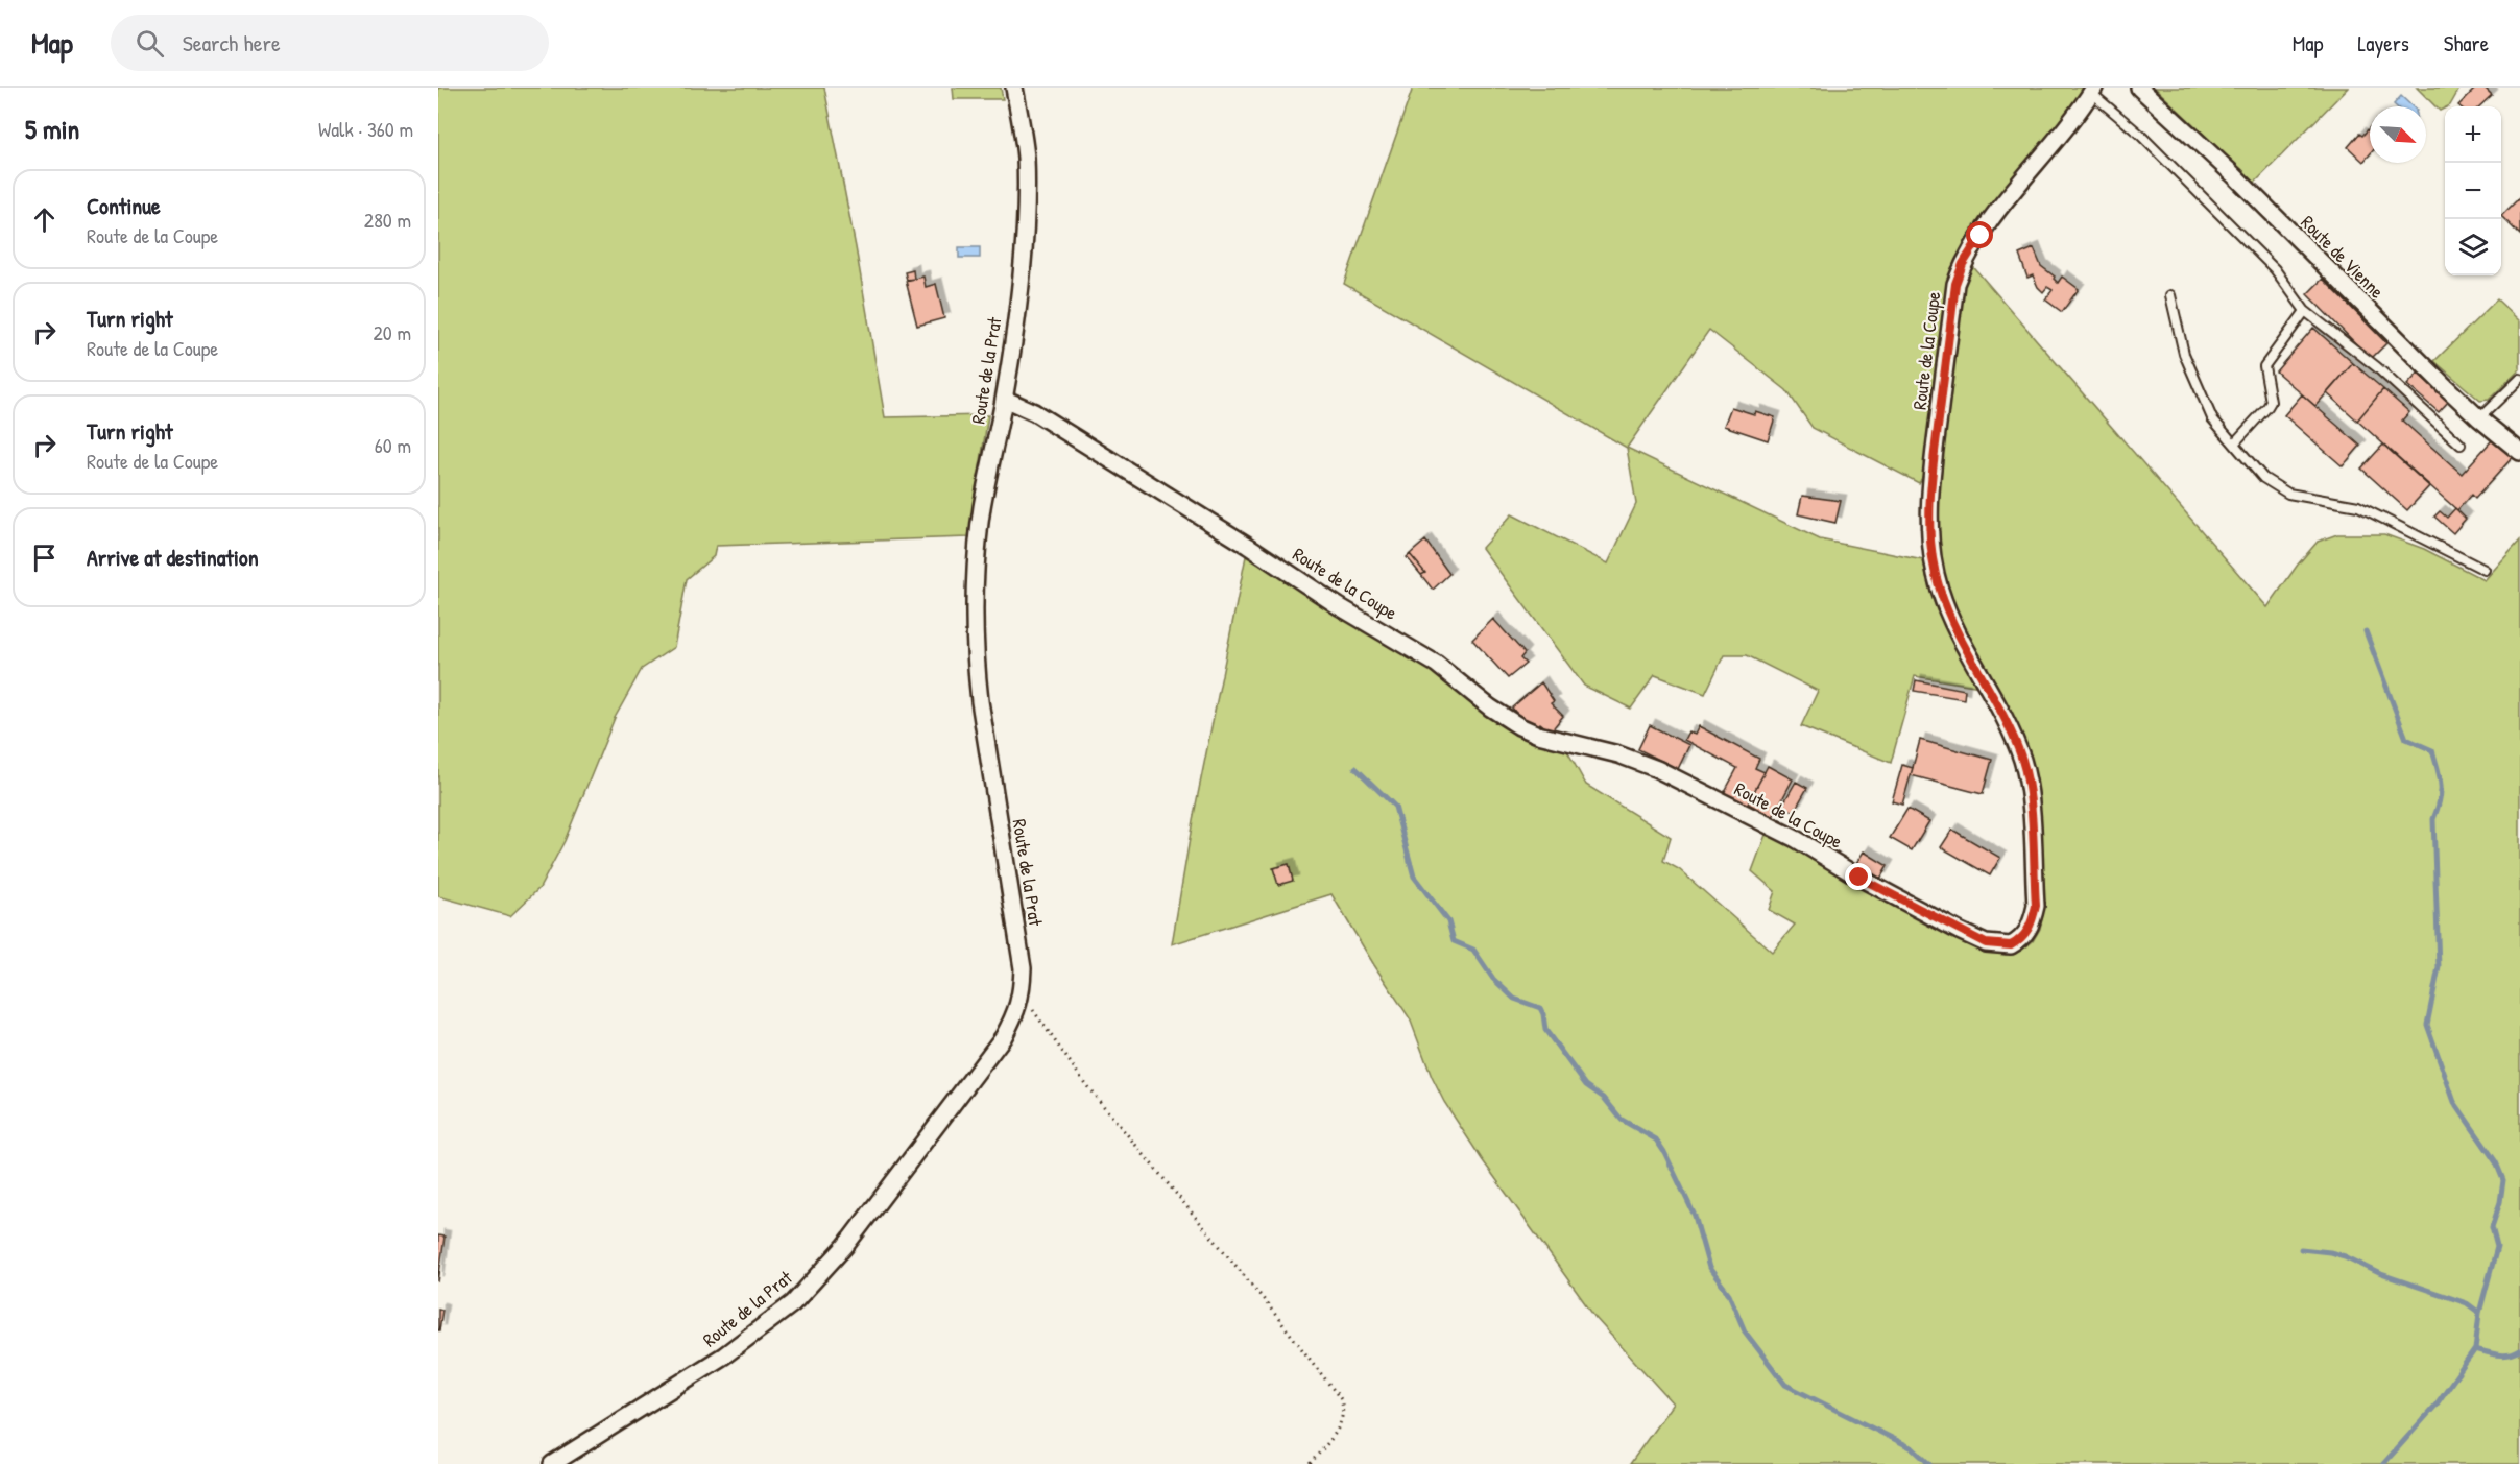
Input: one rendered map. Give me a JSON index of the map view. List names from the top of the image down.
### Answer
{
  "streets": {
    "street": ["Route de Vienne", "Route de la Coupe", "Route de la Prat"]
  },
  "crossings": [
    ["Route de la Coupe", "Route de la Prat"]
  ],
  "north": "bottom right",
  "page": {
    "header": "Map",
    "search": "Search here",
    "nav": ["Map", "Layers", "Share"],
    "heading": ["5 min", "Walk · 360 m"],
    "map_buttons": ["+", "−"],
    "list": [
      ["Continue", "Route de la Coupe", "280 m"],
      ["Turn right", "Route de la Coupe", "20 m"],
      ["Turn right", "Route de la Coupe", "60 m"],
      "Arrive at destination"
    ]
  }
}
